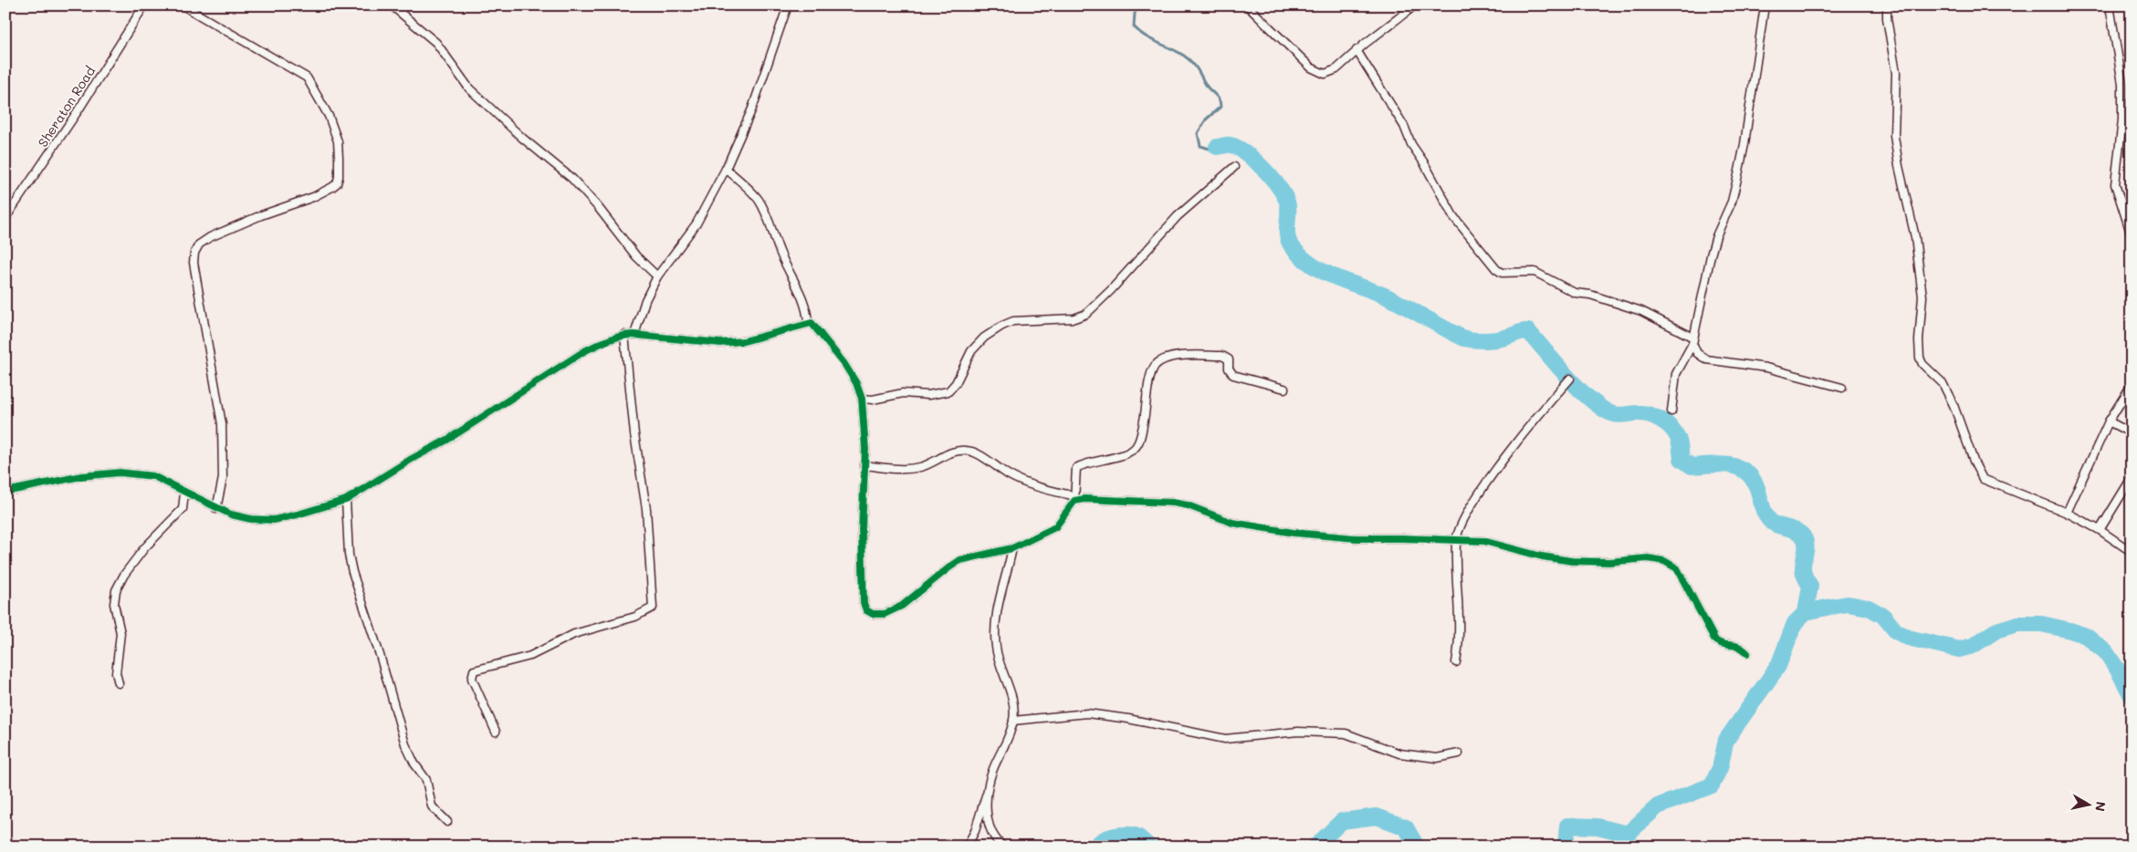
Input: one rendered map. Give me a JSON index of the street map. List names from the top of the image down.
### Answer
{
  "streets": {
    "street": ["Sheraton Road"]
  },
  "north": "right"
}
